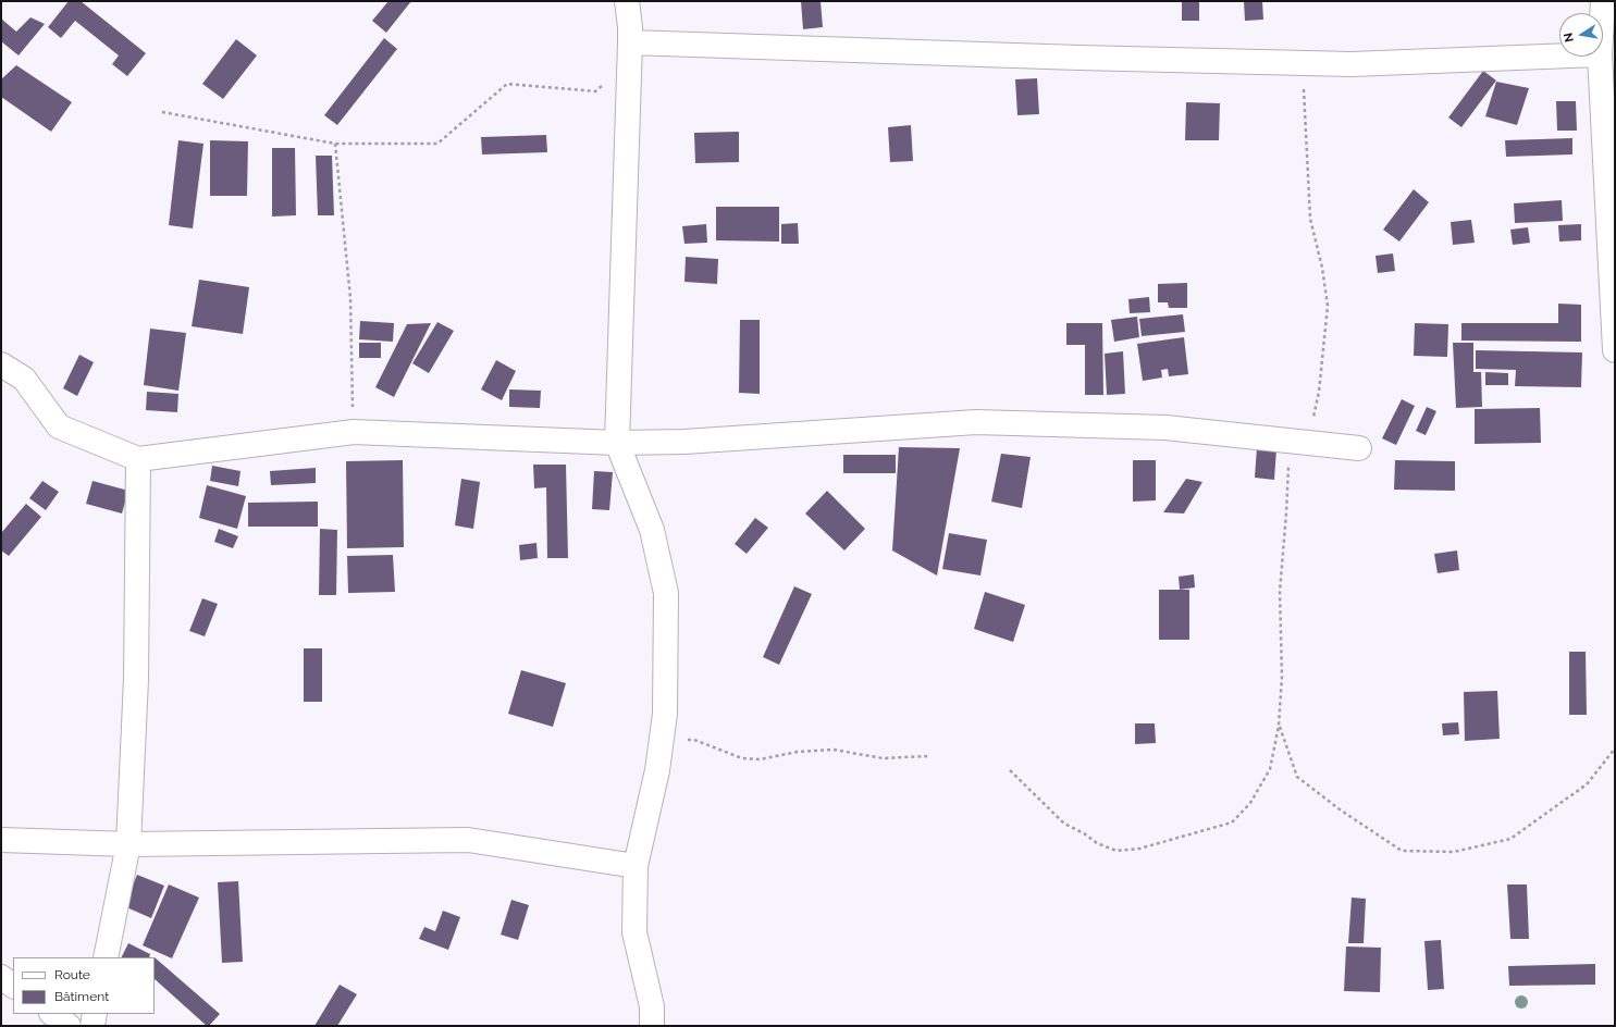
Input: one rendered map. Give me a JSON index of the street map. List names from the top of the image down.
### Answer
{
  "legend": ["Route", "Bâtiment"],
  "north": "left"
}
